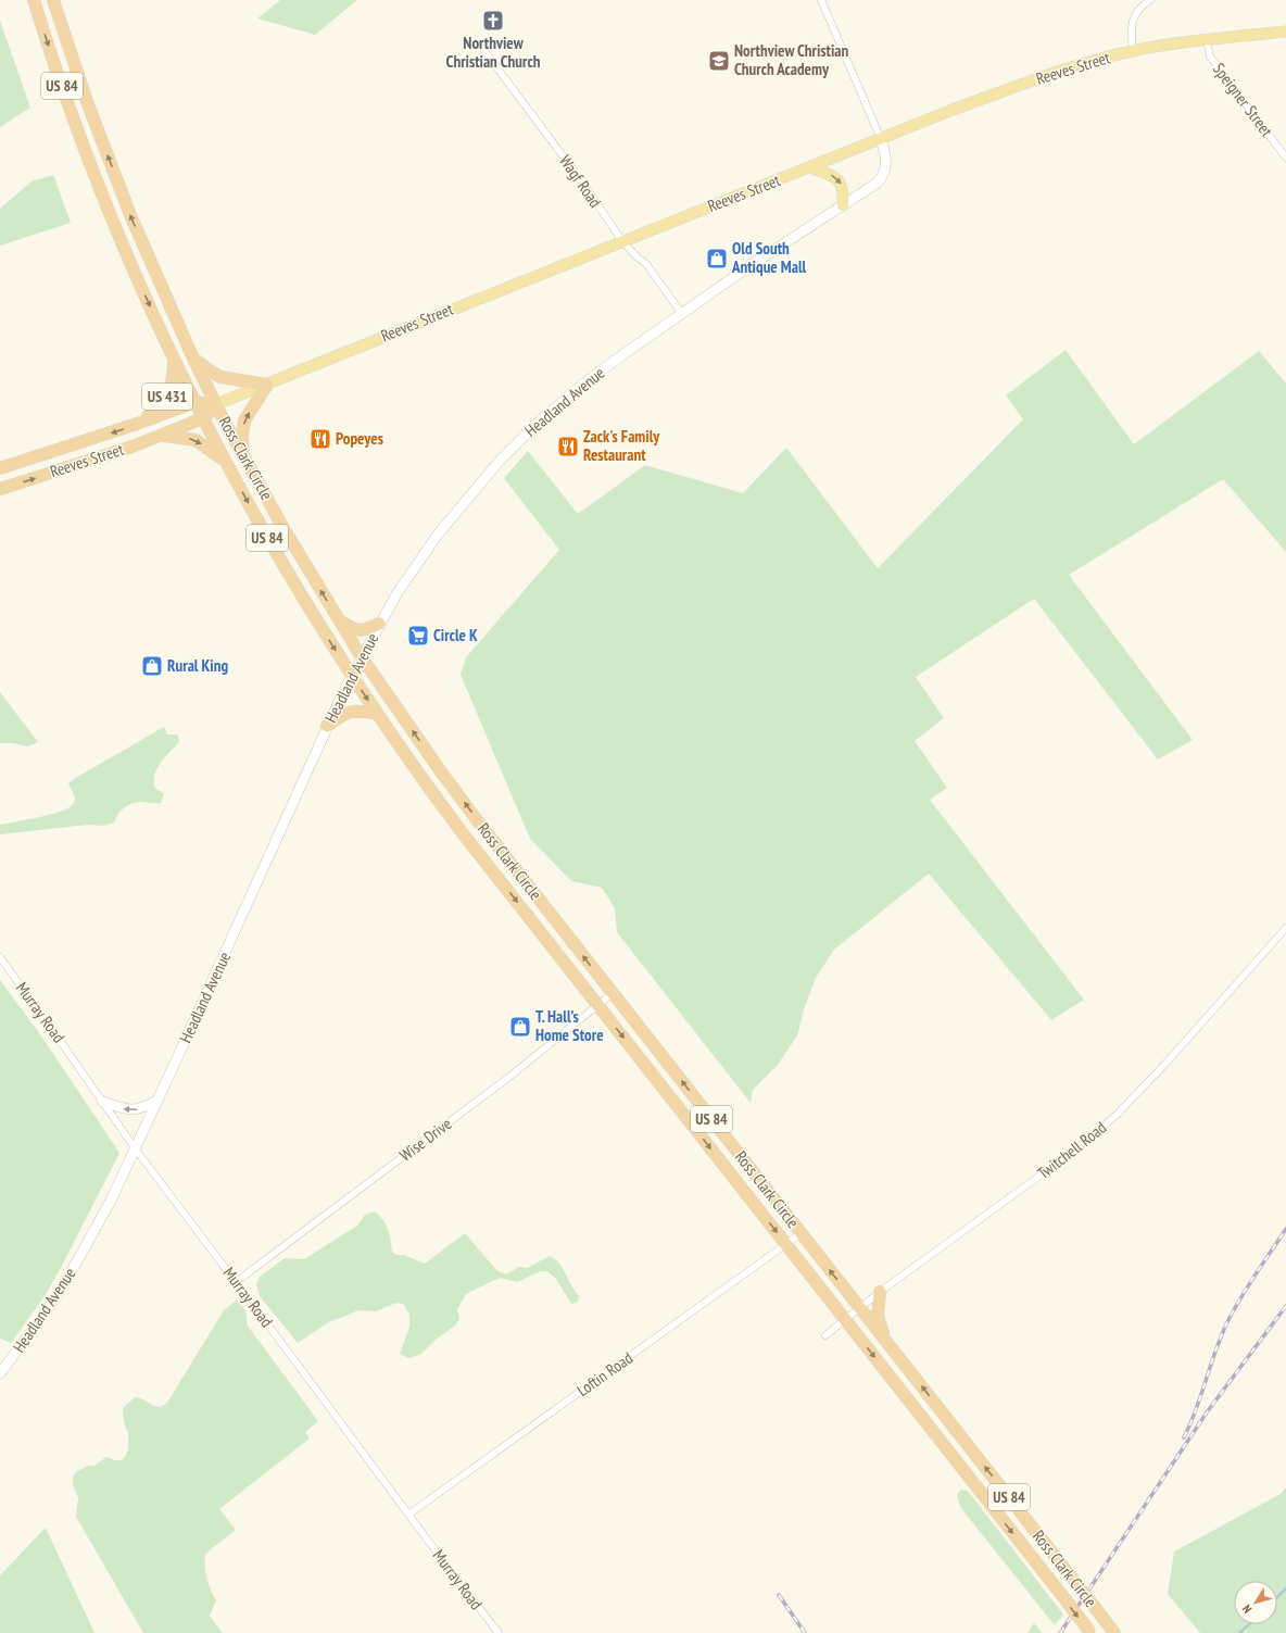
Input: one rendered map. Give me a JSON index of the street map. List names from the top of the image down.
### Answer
{
  "streets": {
    "highway": [
      "Reeves Street",
      "US 84",
      "US 431",
      "Ross Clark Circle"
    ],
    "main road": ["Headland Avenue"],
    "street": [
      "Speigner Street",
      "Wagf Road",
      "Murray Road",
      "Wise Drive",
      "Twitchell Road",
      "Loftin Road"
    ]
  },
  "crossings": [
    ["Reeves Street", "Speigner Street"],
    ["Reeves Street", "Wagf Road"],
    ["Reeves Street", "US 431"],
    ["Reeves Street", "Headland Avenue"],
    ["Reeves Street", "Ross Clark Circle"],
    ["Wagf Road", "Headland Avenue"],
    ["US 431", "Ross Clark Circle"],
    ["Headland Avenue", "Ross Clark Circle"],
    ["Headland Avenue", "Murray Road"],
    ["Ross Clark Circle", "Wise Drive"],
    ["Ross Clark Circle", "Twitchell Road"],
    ["Ross Clark Circle", "Loftin Road"],
    ["Murray Road", "Wise Drive"],
    ["Murray Road", "Loftin Road"]
  ],
  "places": {
    "church": ["Northview Christian Church"],
    "school or university": ["Northview Christian Church Academy"],
    "shop": ["Old South Antique Mall", "Rural King", "T. Hall’s Home Store"],
    "restaurant": ["Popeyes", "Zack's Family Restaurant"],
    "supermarket": ["Circle K"]
  },
  "north": "bottom left"
}
